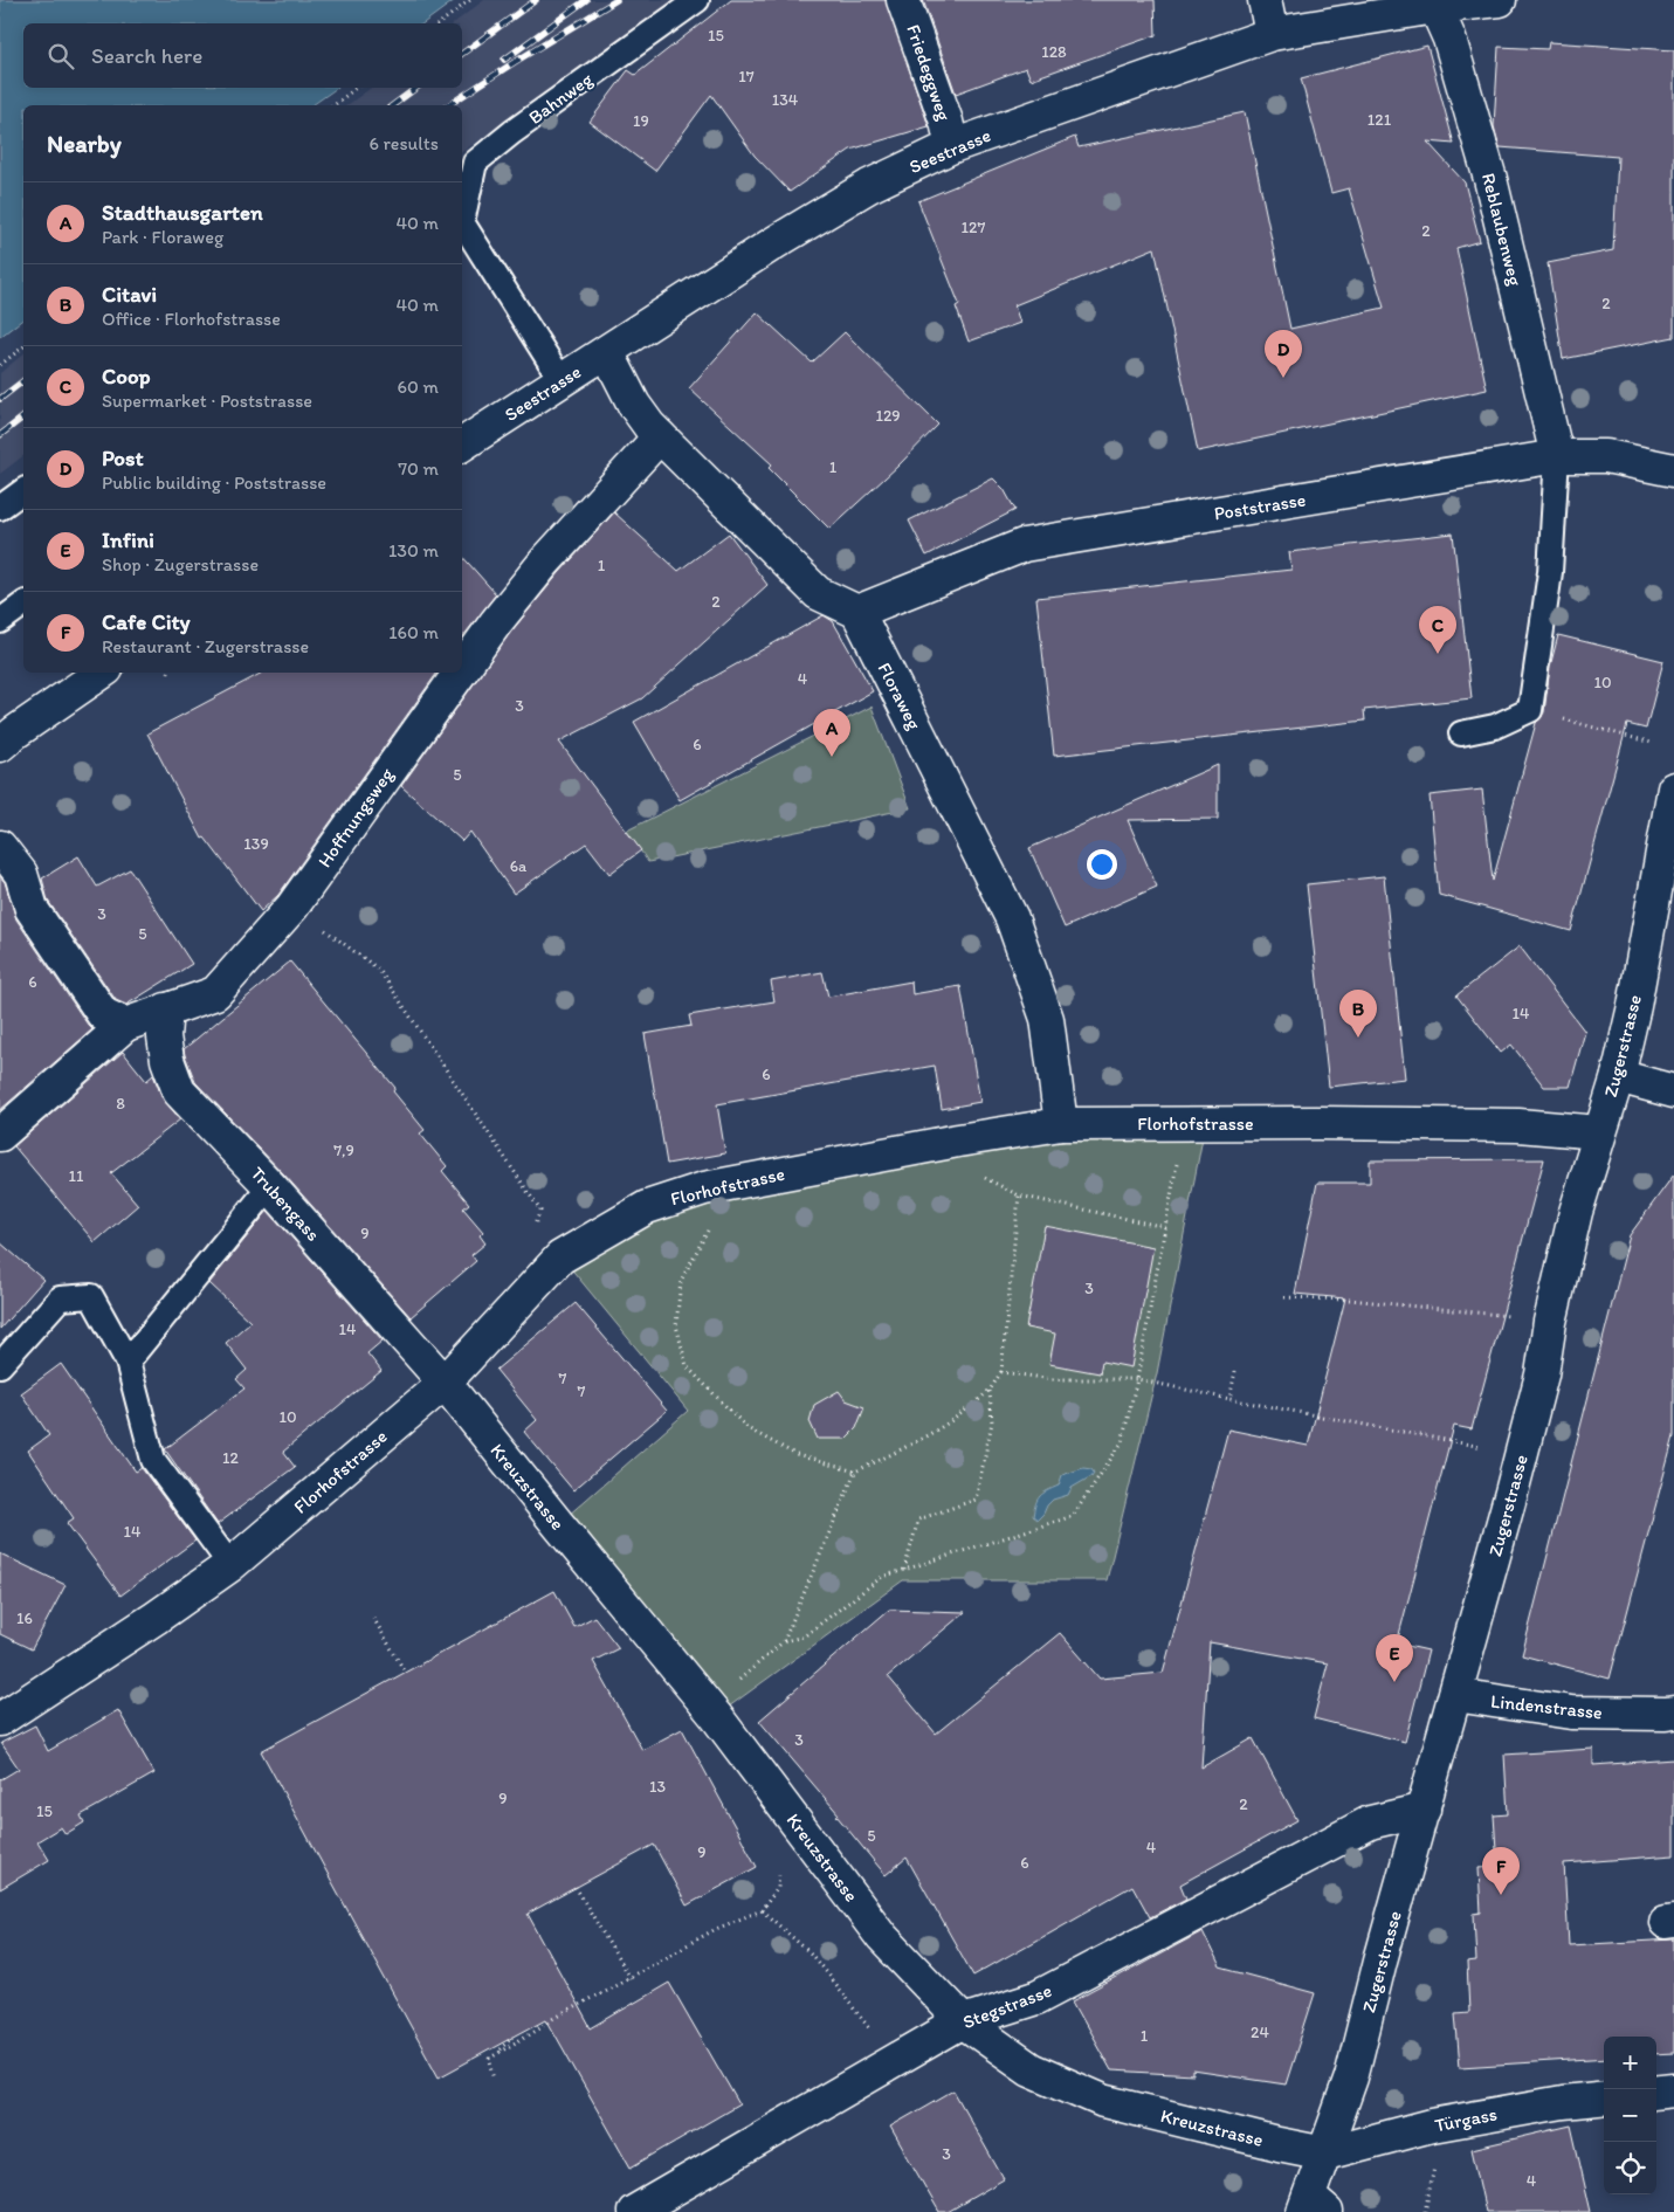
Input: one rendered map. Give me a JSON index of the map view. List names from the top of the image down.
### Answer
{
  "streets": {
    "street": [
      "Friedeggweg",
      "Seestrasse",
      "Reblaubenweg",
      "Poststrasse",
      "Floraweg",
      "Hoffnungsweg",
      "Zugerstrasse",
      "Florhofstrasse",
      "Trubengass",
      "Kreuzstrasse",
      "Lindenstrasse",
      "Stegstrasse",
      "Türgass"
    ],
    "lane": ["Bahnweg"]
  },
  "crossings": [
    ["Friedeggweg", "Seestrasse"],
    ["Seestrasse", "Reblaubenweg"],
    ["Reblaubenweg", "Poststrasse"],
    ["Poststrasse", "Floraweg"],
    ["Floraweg", "Florhofstrasse"],
    ["Hoffnungsweg", "Trubengass"],
    ["Zugerstrasse", "Florhofstrasse"],
    ["Zugerstrasse", "Kreuzstrasse"],
    ["Zugerstrasse", "Lindenstrasse"],
    ["Zugerstrasse", "Stegstrasse"],
    ["Zugerstrasse", "Türgass"],
    ["Florhofstrasse", "Trubengass"],
    ["Florhofstrasse", "Kreuzstrasse"],
    ["Trubengass", "Kreuzstrasse"],
    ["Kreuzstrasse", "Stegstrasse"],
    ["Kreuzstrasse", "Türgass"]
  ],
  "house_numbers": [
    "15",
    "128",
    "17",
    "134",
    "121",
    "19",
    "127",
    "2",
    "2",
    "129",
    "1",
    "1",
    "2",
    "4",
    "10",
    "3",
    "6",
    "5",
    "139",
    "6a",
    "3",
    "5",
    "6",
    "14",
    "6",
    "8",
    "7,9",
    "11",
    "9",
    "3",
    "14",
    "7",
    "7",
    "10",
    "12",
    "14",
    "16",
    "3",
    "13",
    "9",
    "2",
    "15",
    "5",
    "4",
    "9",
    "6",
    "24",
    "1",
    "3",
    "4"
  ],
  "page": {
    "search": "Search here",
    "heading": ["Nearby", "6 results"],
    "list": [
      {
        "mark": "A",
        "name": "Stadthausgarten",
        "note": "Park · Floraweg",
        "value": "40 m"
      },
      {
        "mark": "B",
        "name": "Citavi",
        "note": "Office · Florhofstrasse",
        "value": "40 m"
      },
      {
        "mark": "C",
        "name": "Coop",
        "note": "Supermarket · Poststrasse",
        "value": "60 m"
      },
      {
        "mark": "D",
        "name": "Post",
        "note": "Public building · Poststrasse",
        "value": "70 m"
      },
      {
        "mark": "E",
        "name": "Infini",
        "note": "Shop · Zugerstrasse",
        "value": "130 m"
      },
      {
        "mark": "F",
        "name": "Cafe City",
        "note": "Restaurant · Zugerstrasse",
        "value": "160 m"
      }
    ],
    "pins": [
      "D",
      "C",
      "A",
      "B",
      "E",
      "F"
    ],
    "map_buttons": ["+", "−"]
  }
}
